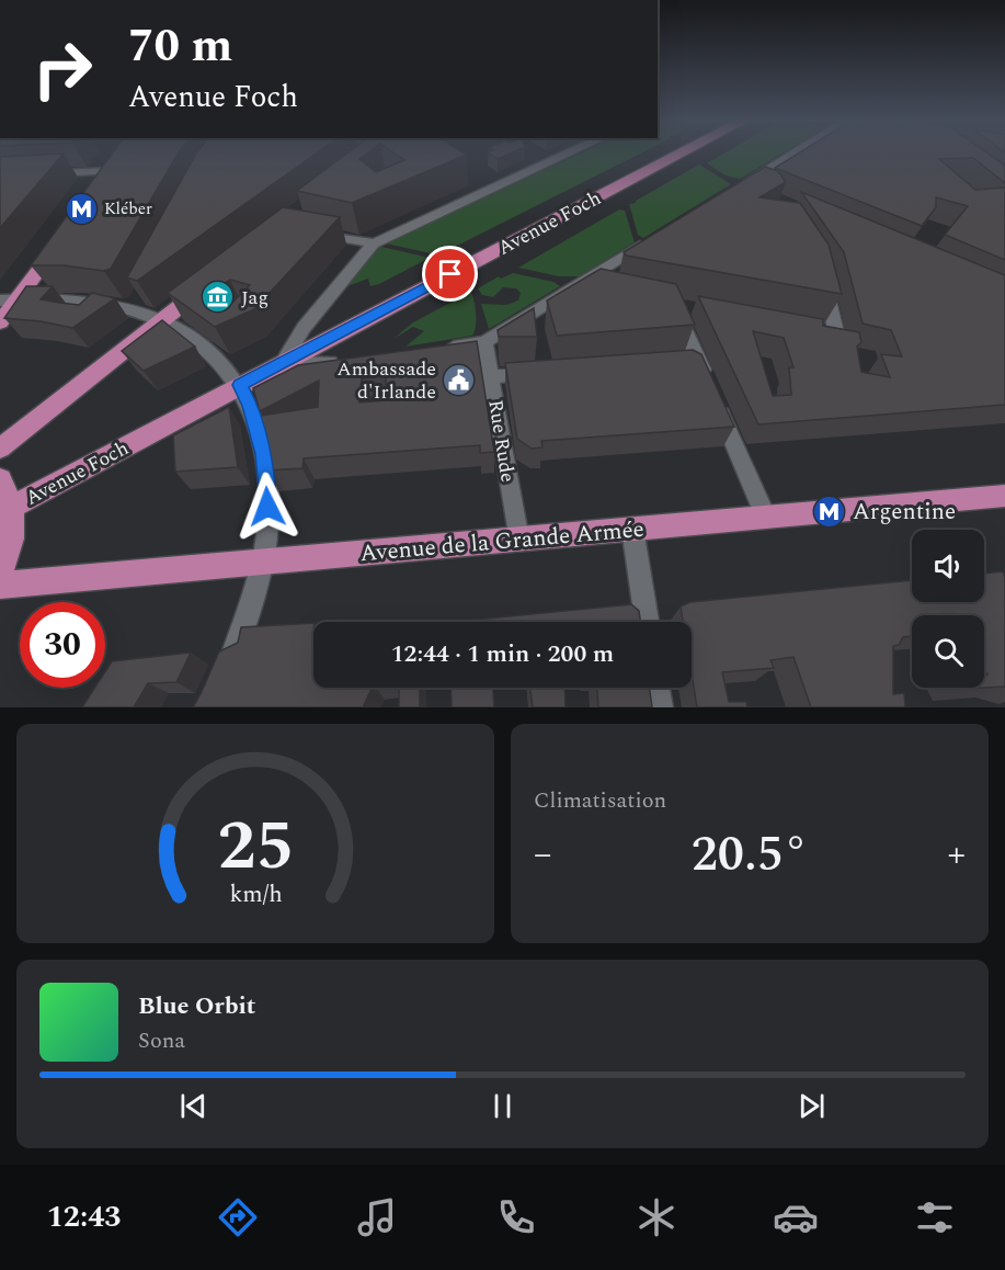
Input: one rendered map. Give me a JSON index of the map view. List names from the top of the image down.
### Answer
{
  "streets": {
    "main road": ["Avenue Foch", "Avenue de la Grande Armée"],
    "street": ["Rue Rude"]
  },
  "crossings": [
    ["Rue Rude", "Avenue de la Grande Armée"]
  ],
  "places": {
    "metro station": ["Kléber", "Argentine"],
    "museum": ["Jag"],
    "public building": ["Ambassade d'Irlande"]
  },
  "page": {
    "turn": ["70 m", "Avenue Foch"],
    "limit": "30",
    "trip": "12:44 · 1 min · 200 m",
    "tile": "Climatisation",
    "heat": ["−", "20.5°", "+"],
    "song": ["Blue Orbit", "Sona"],
    "tabs": "12:43",
    "gauge": ["25", "km/h"]
  }
}
